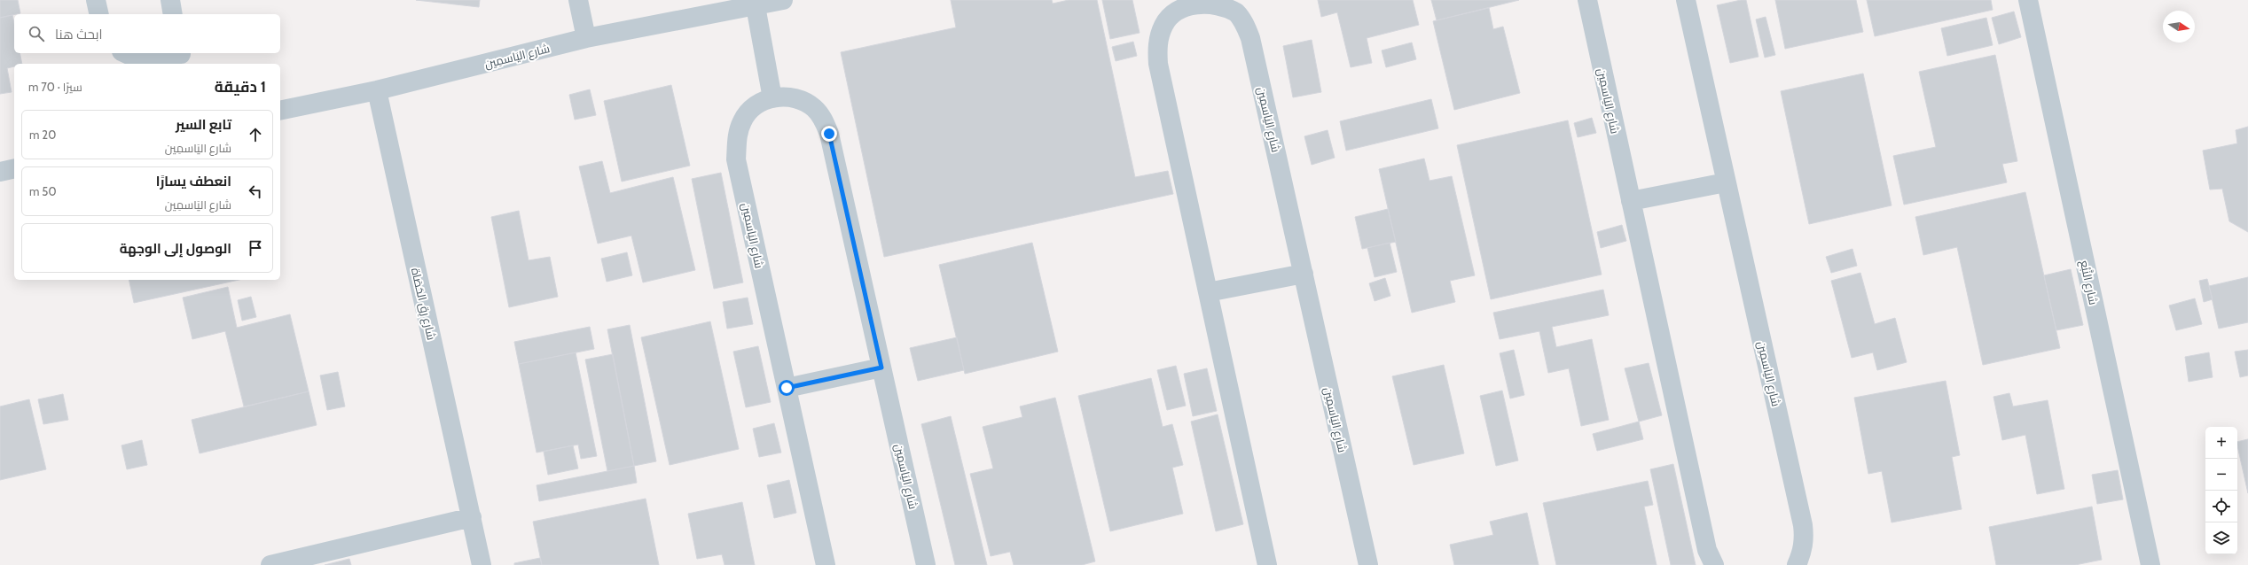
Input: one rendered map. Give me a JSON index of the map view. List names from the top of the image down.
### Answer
{
  "streets": {
    "street": ["شارع اليَاسمِين", "شارع النَّبْع", "شارع رِق الحَصَاة"]
  },
  "crossings": [
    ["شارع اليَاسمِين", "شارع رِق الحَصَاة"]
  ],
  "north": "right",
  "page": {
    "search": "ابحث هنا",
    "heading": ["1 دقيقة", "سيرًا · 70 m"],
    "list": [
      ["تابع السير", "شارع اليَاسمِين", "20 m"],
      ["انعطف يسارًا", "شارع اليَاسمِين", "50 m"],
      "الوصول إلى الوجهة"
    ],
    "map_buttons": ["+", "−"]
  }
}
